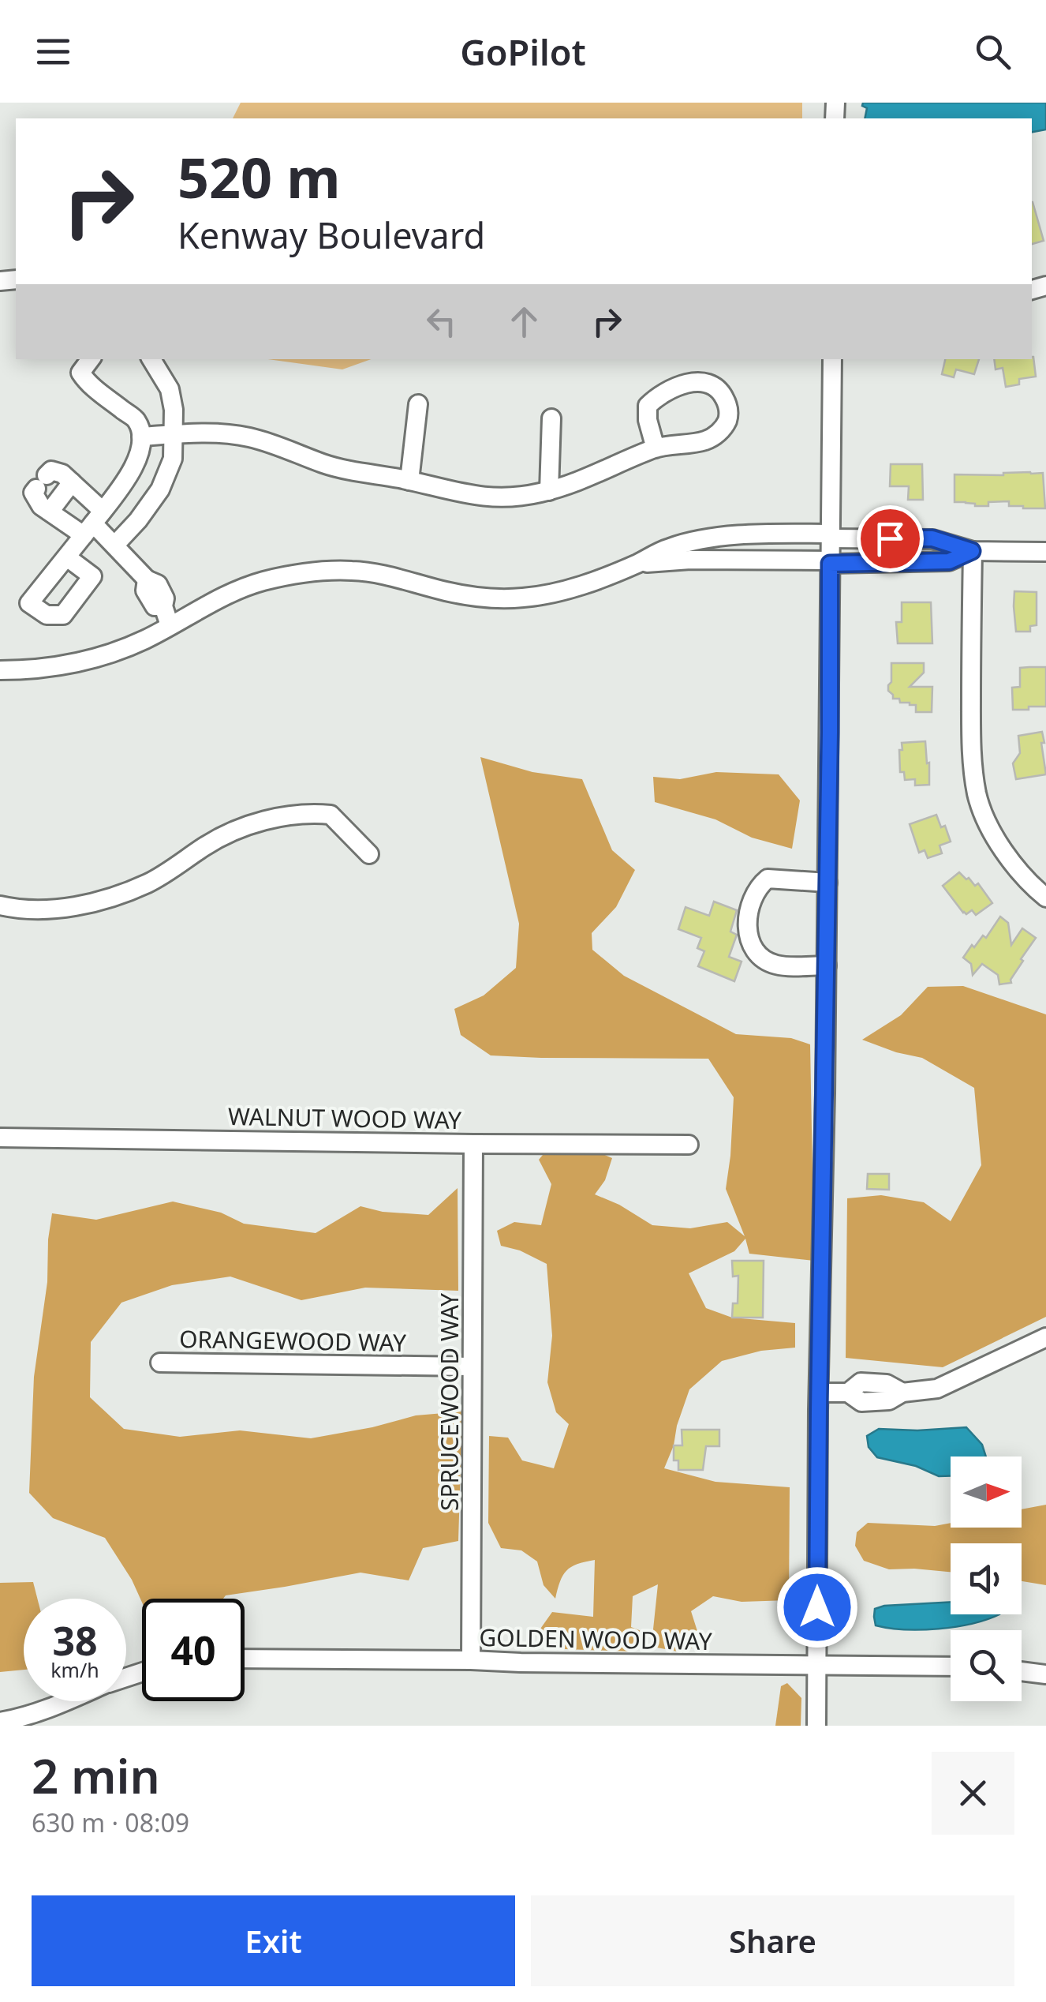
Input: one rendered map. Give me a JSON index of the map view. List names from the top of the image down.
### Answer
{
  "streets": {
    "street": [
      "WALNUT WOOD WAY",
      "ORANGEWOOD WAY",
      "SPRUCEWOOD WAY",
      "GOLDEN WOOD WAY"
    ]
  },
  "crossings": [
    ["WALNUT WOOD WAY", "SPRUCEWOOD WAY"],
    ["ORANGEWOOD WAY", "SPRUCEWOOD WAY"],
    ["SPRUCEWOOD WAY", "GOLDEN WOOD WAY"]
  ],
  "north": "right",
  "page": {
    "header": "GoPilot",
    "turn": ["520 m", "Kenway Boulevard"],
    "speed": "38 km/h",
    "limit": "40",
    "heading": ["2 min", "630 m · 08:09"],
    "buttons": ["Exit", "Share"]
  }
}
